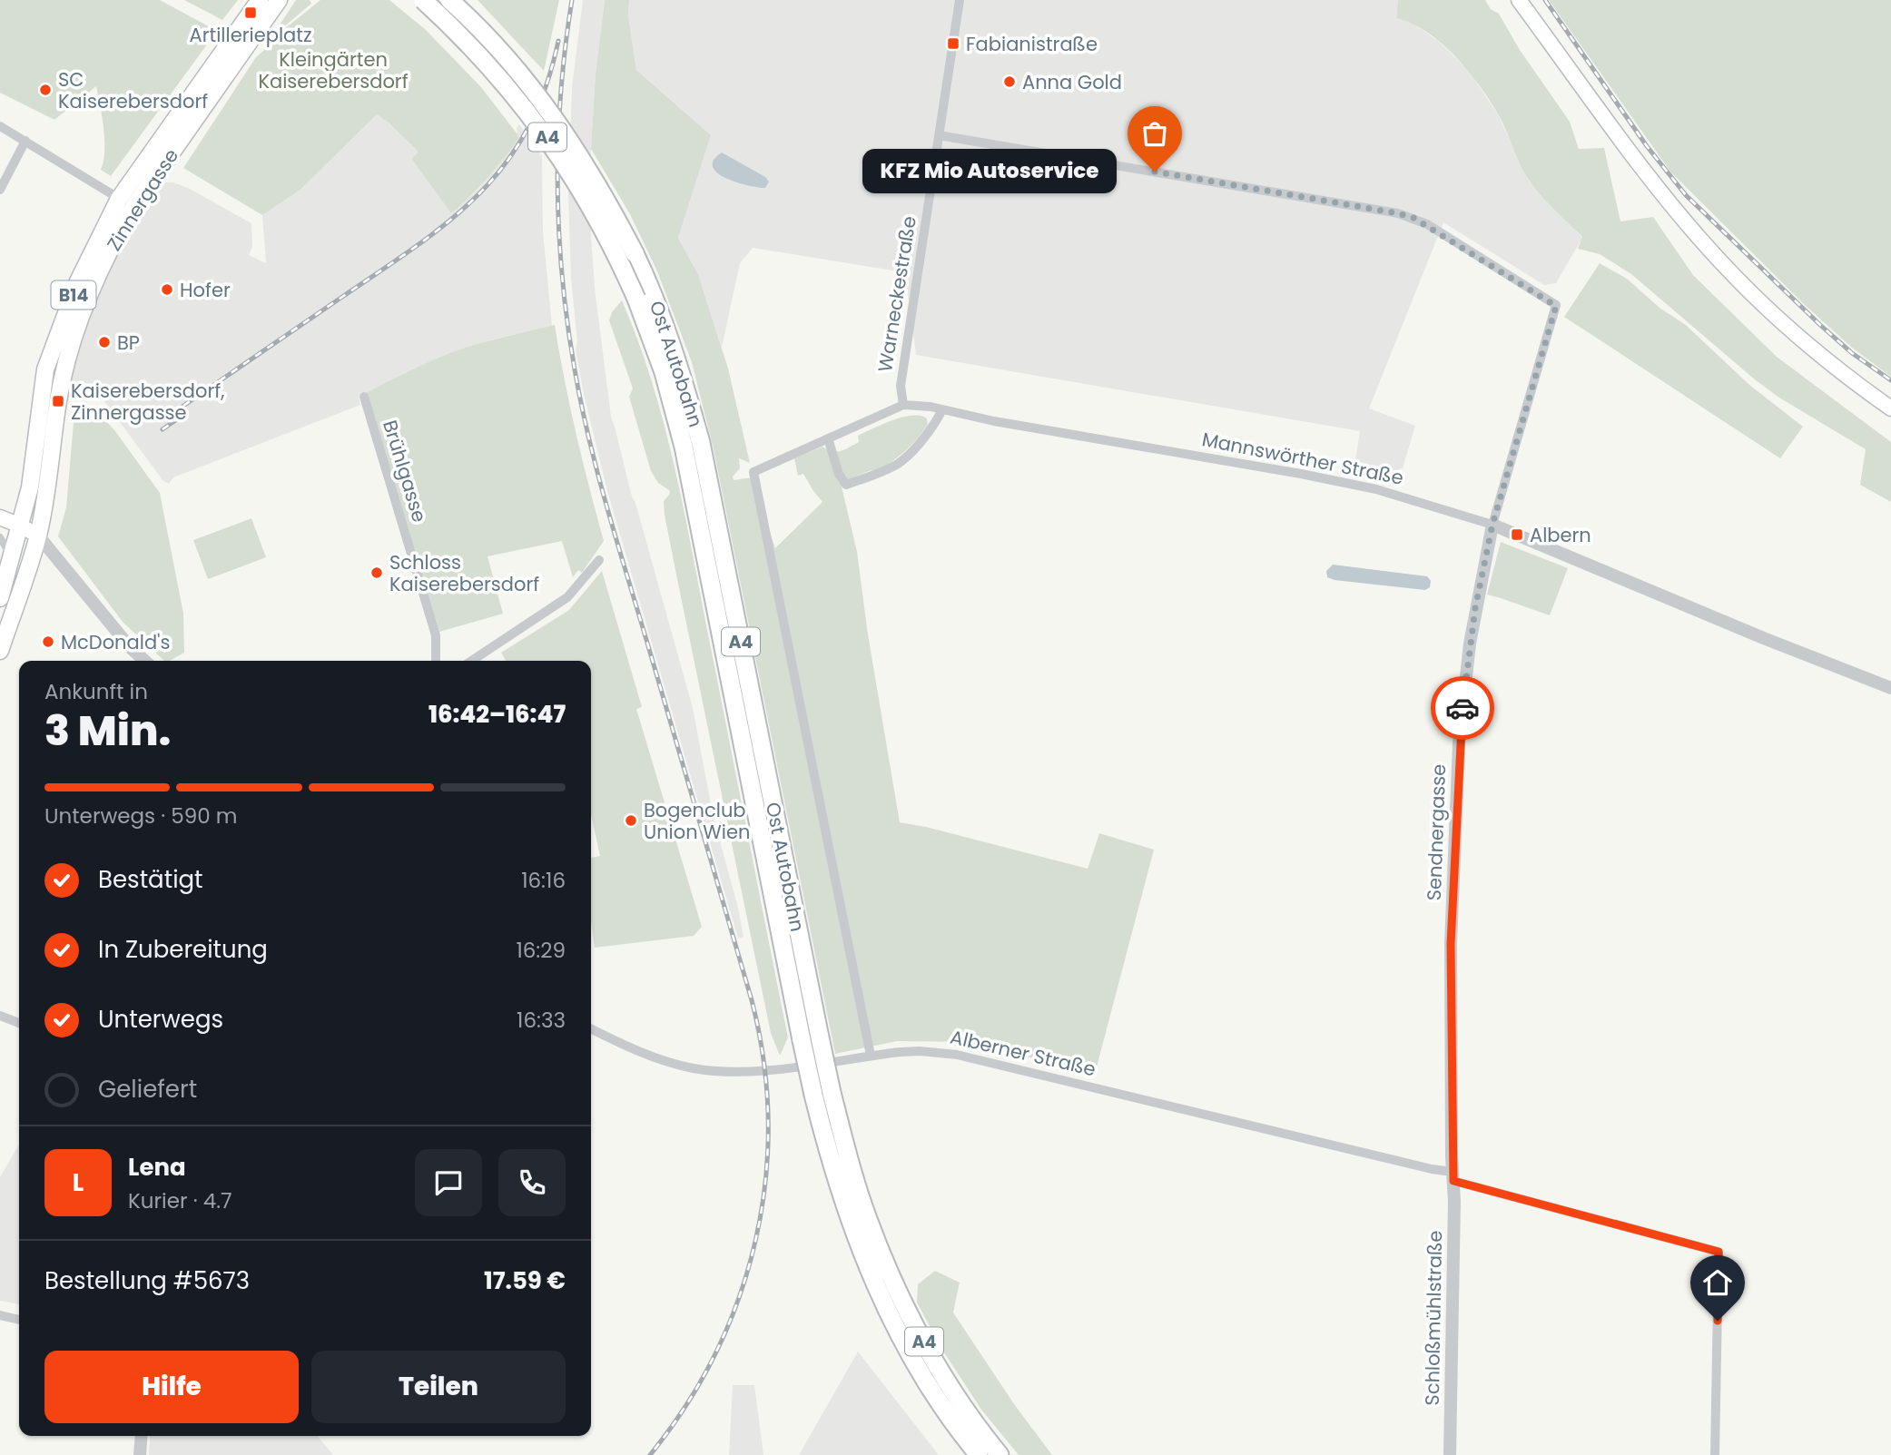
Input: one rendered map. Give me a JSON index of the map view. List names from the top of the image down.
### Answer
{
  "streets": {
    "highway": ["A4", "Ost Autobahn"],
    "main road": ["Zinnergasse", "B14"],
    "street": [
      "Warneckestraße",
      "Mannswörther Straße",
      "Brühlgasse",
      "Sendnergasse",
      "Alberner Straße",
      "Schloßmühlstraße"
    ]
  },
  "crossings": [
    ["Zinnergasse", "B14"],
    ["Warneckestraße", "Mannswörther Straße"],
    ["Warneckestraße", "Sendnergasse"],
    ["Mannswörther Straße", "Sendnergasse"],
    ["Sendnergasse", "Alberner Straße"],
    ["Sendnergasse", "Schloßmühlstraße"],
    ["Alberner Straße", "Schloßmühlstraße"]
  ],
  "parks": ["Kleingärten Kaiserebersdorf"],
  "places": {
    "transit": [
      "Artillerieplatz",
      "Fabianistraße",
      "Kaiserebersdorf, Zinnergasse",
      "Albern"
    ],
    "other": [
      "Anna Gold",
      "SC Kaiserebersdorf",
      "KFZ Mio Autoservice",
      "Hofer",
      "BP",
      "Schloss Kaiserebersdorf",
      "McDonald's",
      "Bogenclub Union Wien"
    ]
  },
  "page": {
    "bubble": "KFZ Mio Autoservice",
    "heading": ["3 Min.", "Ankunft in", "16:42–16:47"],
    "panel": [
      "Lena",
      "Kurier · 4.7",
      "Bestellung #5673",
      "17.59 €"
    ],
    "bar": "Unterwegs · 590 m",
    "list": [
      ["Bestätigt", "16:16"],
      ["In Zubereitung", "16:29"],
      ["Unterwegs", "16:33"],
      "Geliefert"
    ],
    "round": "L",
    "buttons": ["Hilfe", "Teilen"]
  }
}
